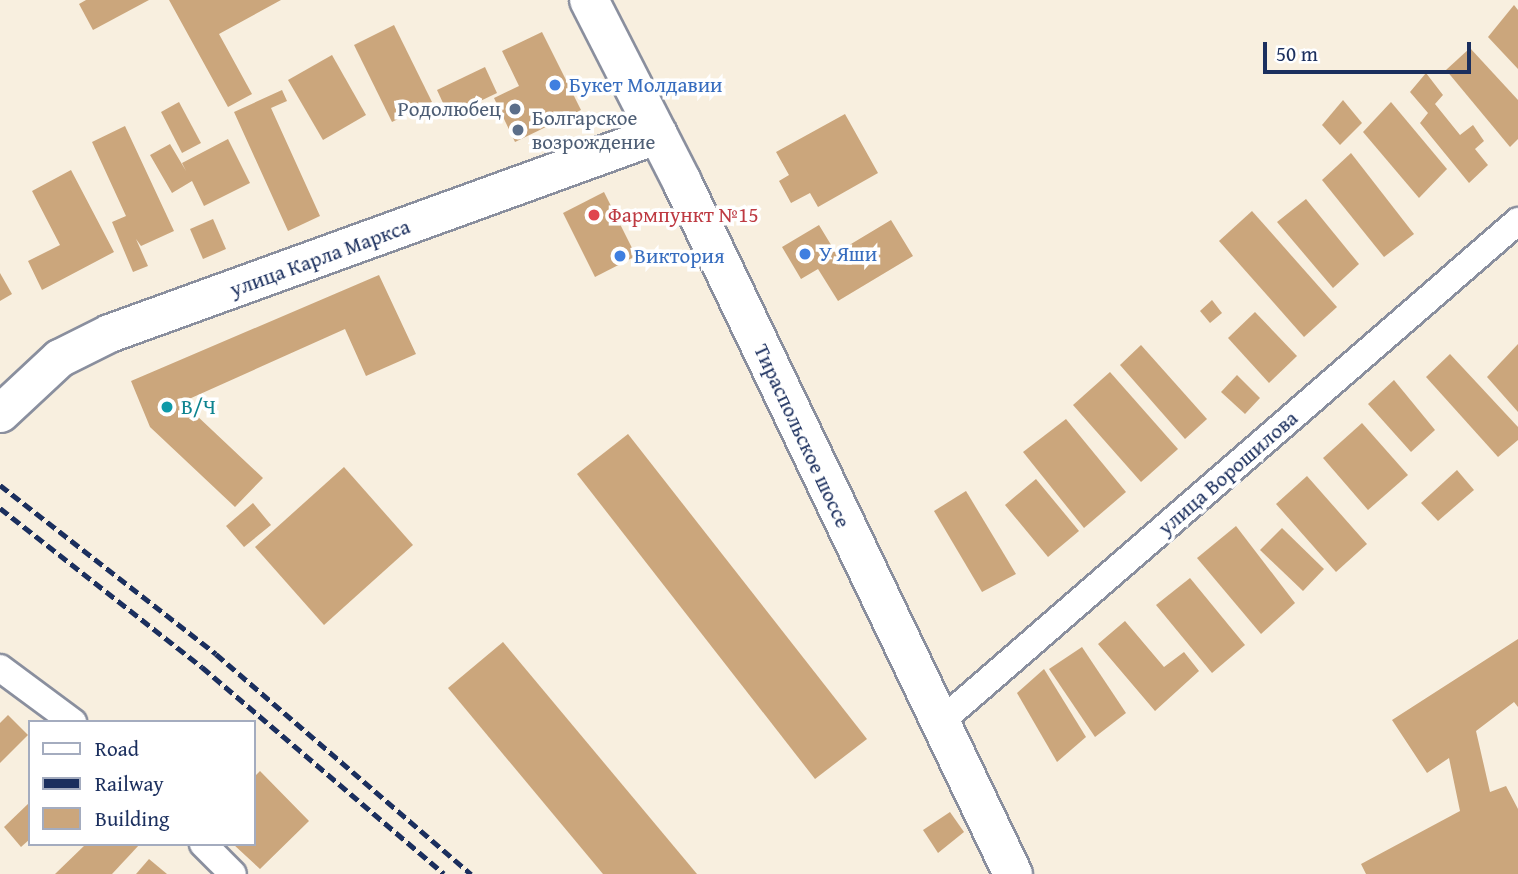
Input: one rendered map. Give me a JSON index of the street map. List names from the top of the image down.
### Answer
{
  "streets": {
    "main road": ["улица Карла Маркса", "Тираспольское шоссе"],
    "street": ["улица Ворошилова"]
  },
  "crossings": [
    ["улица Карла Маркса", "Тираспольское шоссе"],
    ["Тираспольское шоссе", "улица Ворошилова"]
  ],
  "places": [
    "Букет Молдавии",
    "Родолюбец",
    "Болгарское возрождение",
    "Фармпункт №15",
    "У Яши",
    "Виктория",
    "В/Ч"
  ],
  "legend": ["Road", "Railway", "Building"],
  "scale_bar": "50 m"
}
